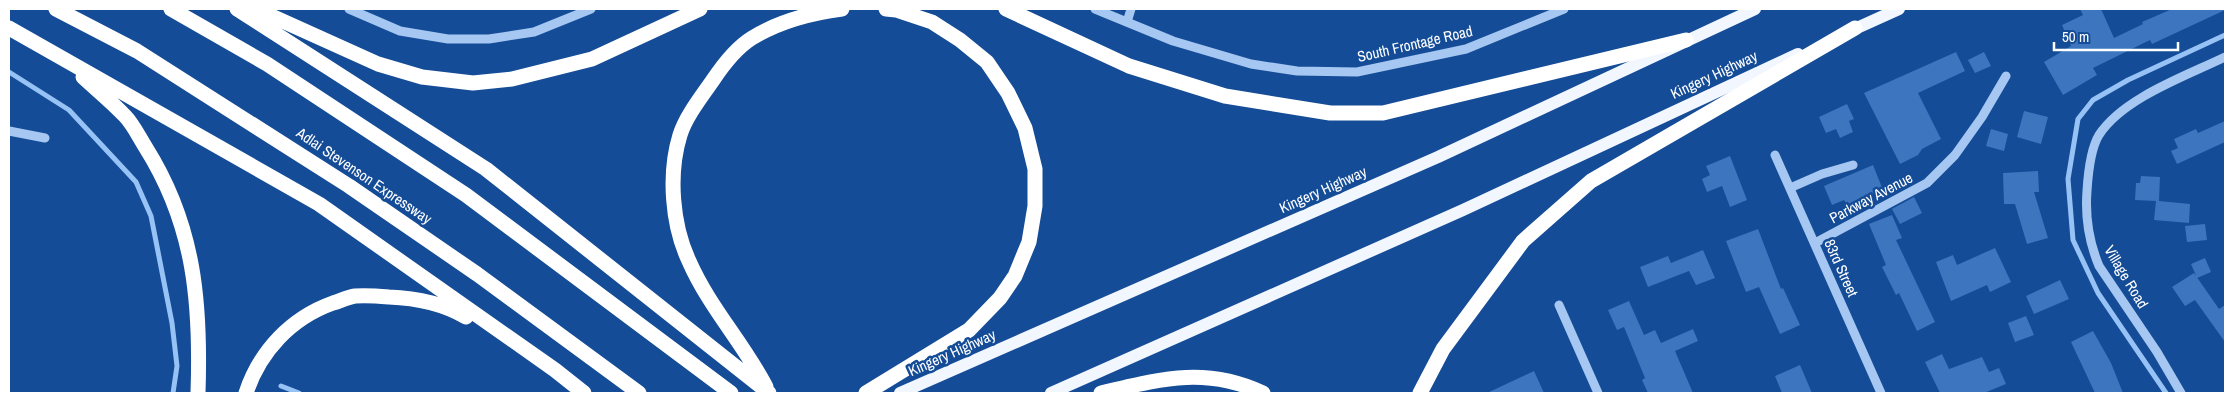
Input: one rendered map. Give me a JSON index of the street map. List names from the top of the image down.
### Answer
{
  "streets": {
    "highway": ["Adlai Stevenson Expressway"],
    "main road": ["Kingery Highway"],
    "street": [
      "South Frontage Road",
      "Parkway Avenue",
      "83rd Street",
      "Village Road"
    ]
  },
  "crossings": [
    ["Parkway Avenue", "83rd Street"]
  ],
  "scale_bar": "50 m"
}
